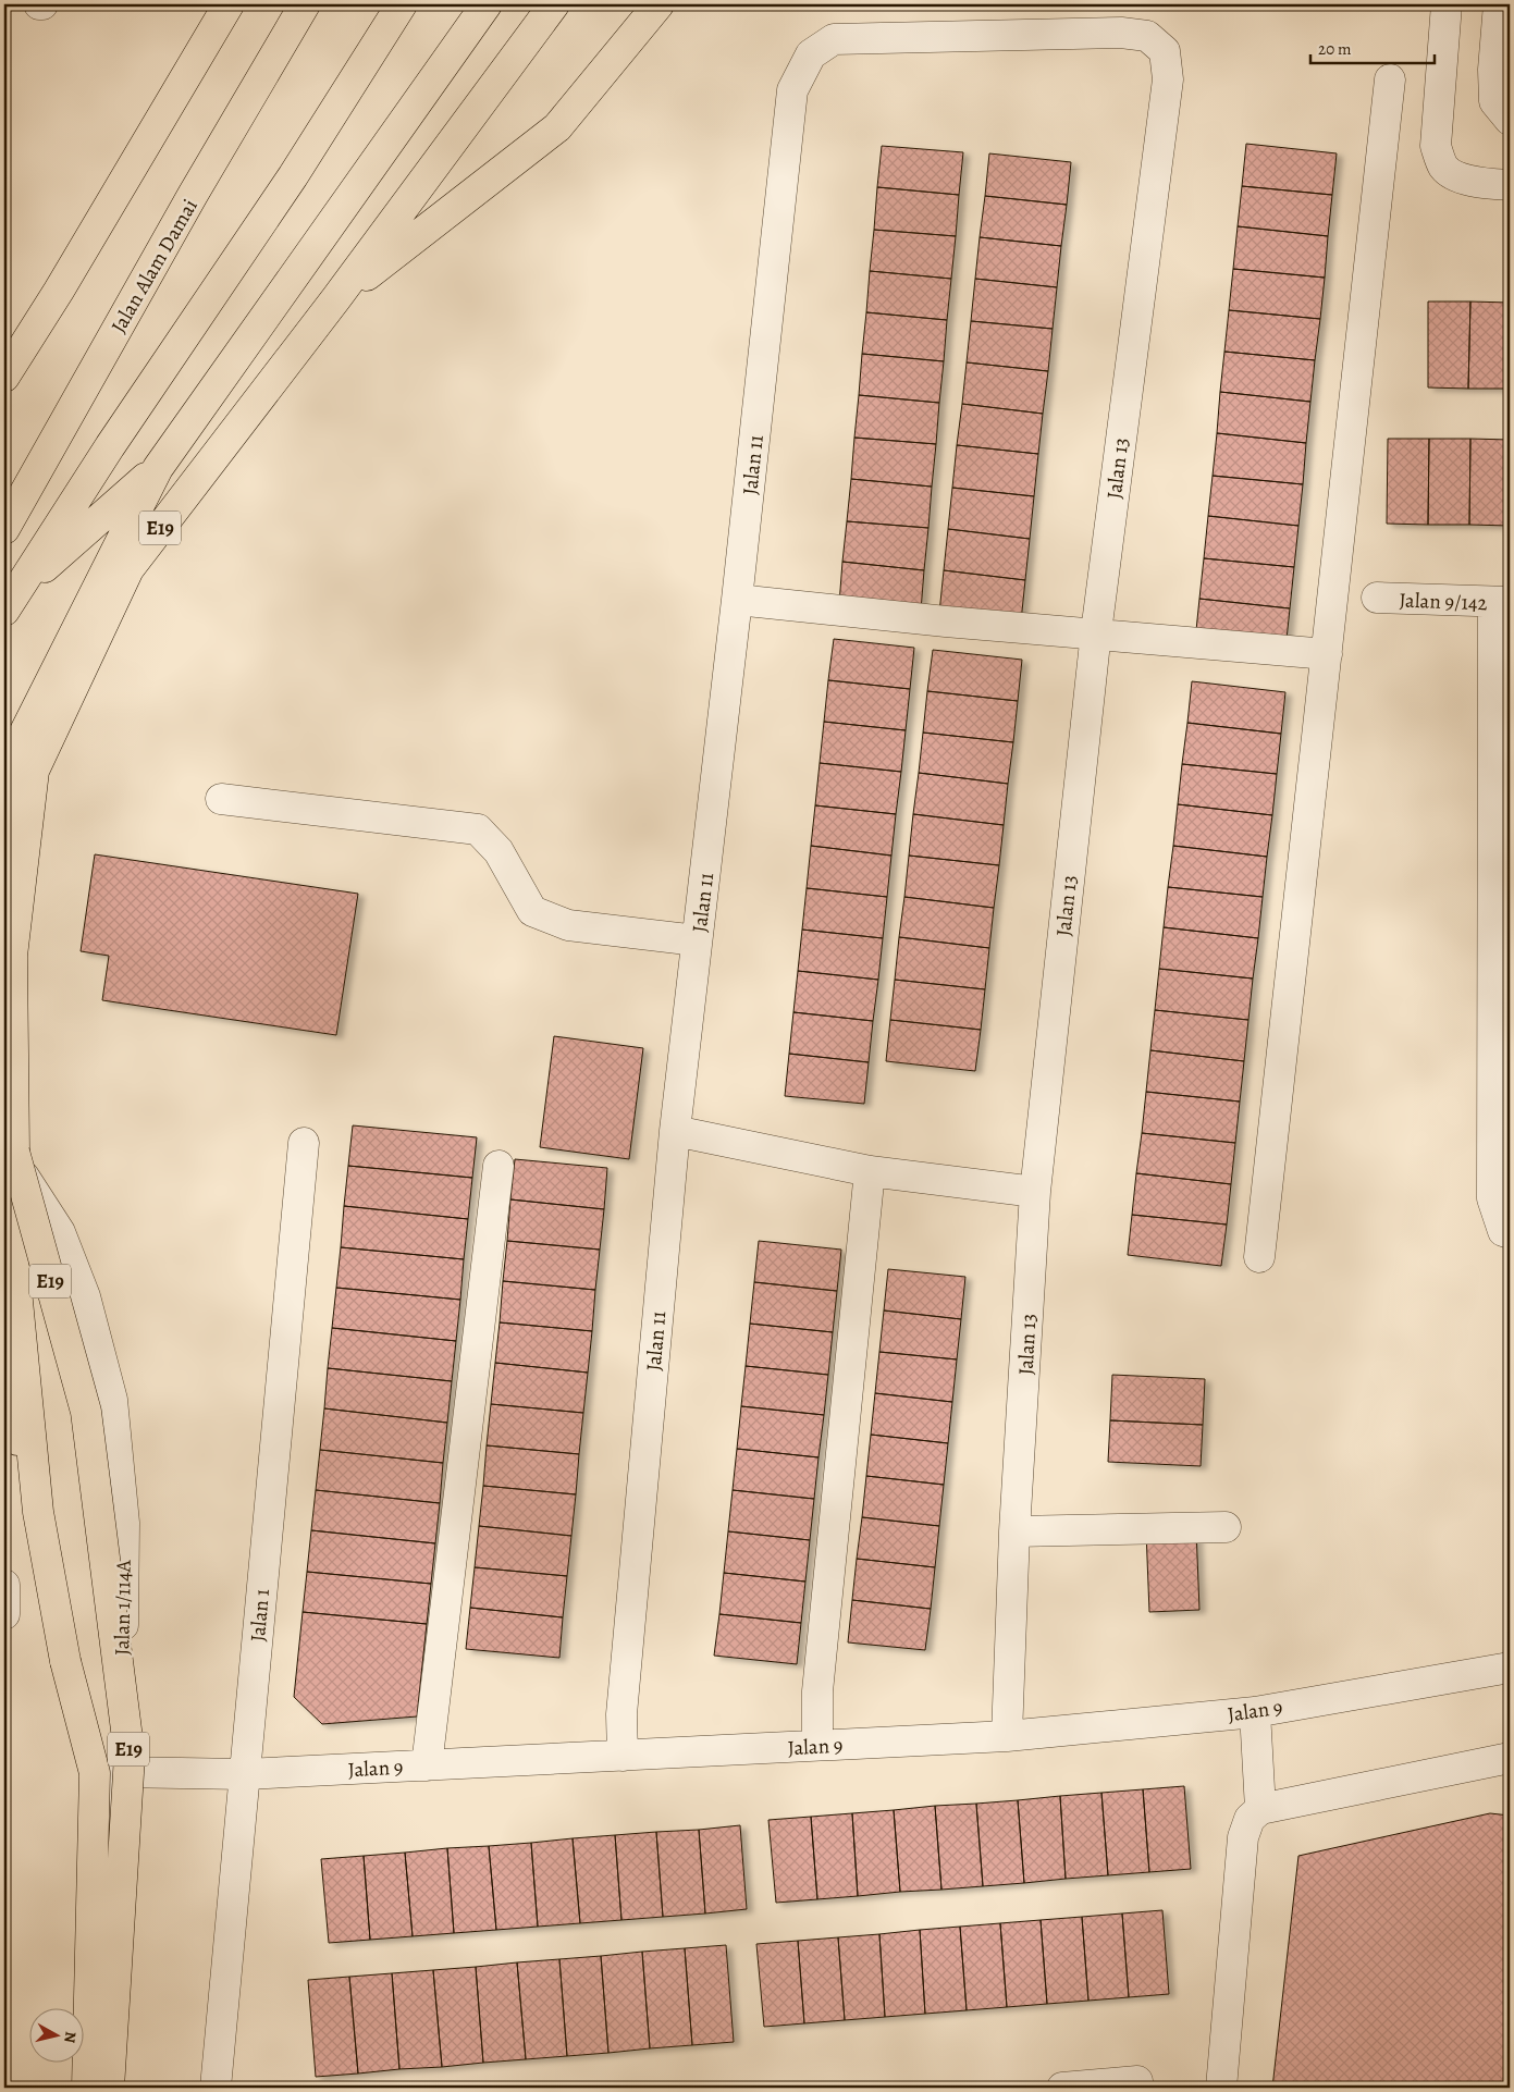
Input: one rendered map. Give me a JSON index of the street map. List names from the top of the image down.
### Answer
{
  "streets": {
    "main road": ["Jalan Alam Damai", "E19"],
    "street": [
      "Jalan 11",
      "Jalan 13",
      "Jalan 9/142",
      "Jalan 1/114A",
      "Jalan 1",
      "Jalan 9"
    ]
  },
  "crossings": [
    ["Jalan 11", "Jalan 13"],
    ["Jalan 11", "Jalan 9"],
    ["Jalan 13", "Jalan 9"],
    ["E19", "Jalan 1/114A"],
    ["Jalan 1/114A", "Jalan 9"],
    ["Jalan 1", "Jalan 9"]
  ],
  "scale_bar": "20 m",
  "north": "right"
}
